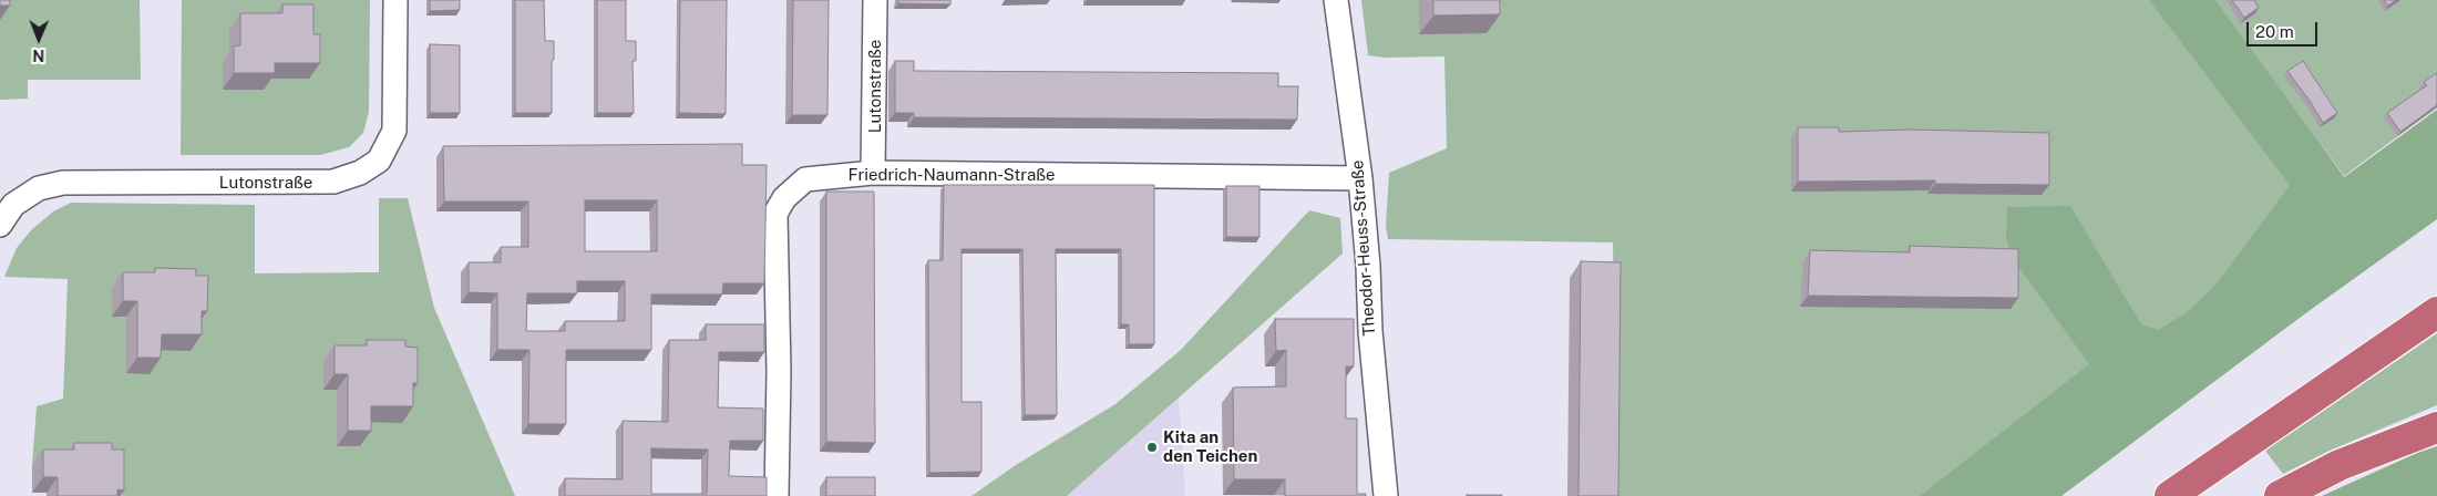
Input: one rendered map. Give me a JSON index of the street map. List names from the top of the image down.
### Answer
{
  "streets": {
    "street": ["Lutonstraße", "Friedrich-Naumann-Straße", "Theodor-Heuss-Straße"]
  },
  "crossings": [
    ["Lutonstraße", "Friedrich-Naumann-Straße"],
    ["Friedrich-Naumann-Straße", "Theodor-Heuss-Straße"]
  ],
  "places": ["Kita an den Teichen"],
  "scale_bar": "20 m",
  "north": "bottom"
}
